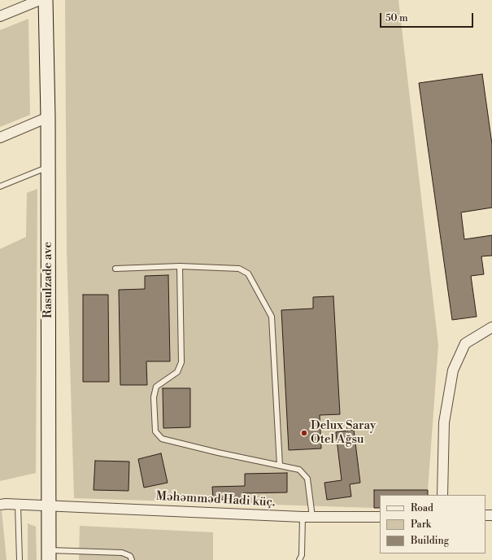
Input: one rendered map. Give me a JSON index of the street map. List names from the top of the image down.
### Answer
{
  "streets": {
    "main road": ["Rasulzade ave"],
    "street": ["Məhəmməd Hadi küç."]
  },
  "crossings": [
    ["Rasulzade ave", "Məhəmməd Hadi küç."]
  ],
  "places": ["Delux Saray Otel Ağsu"],
  "legend": ["Road", "Park", "Building"],
  "scale_bar": "50 m"
}
